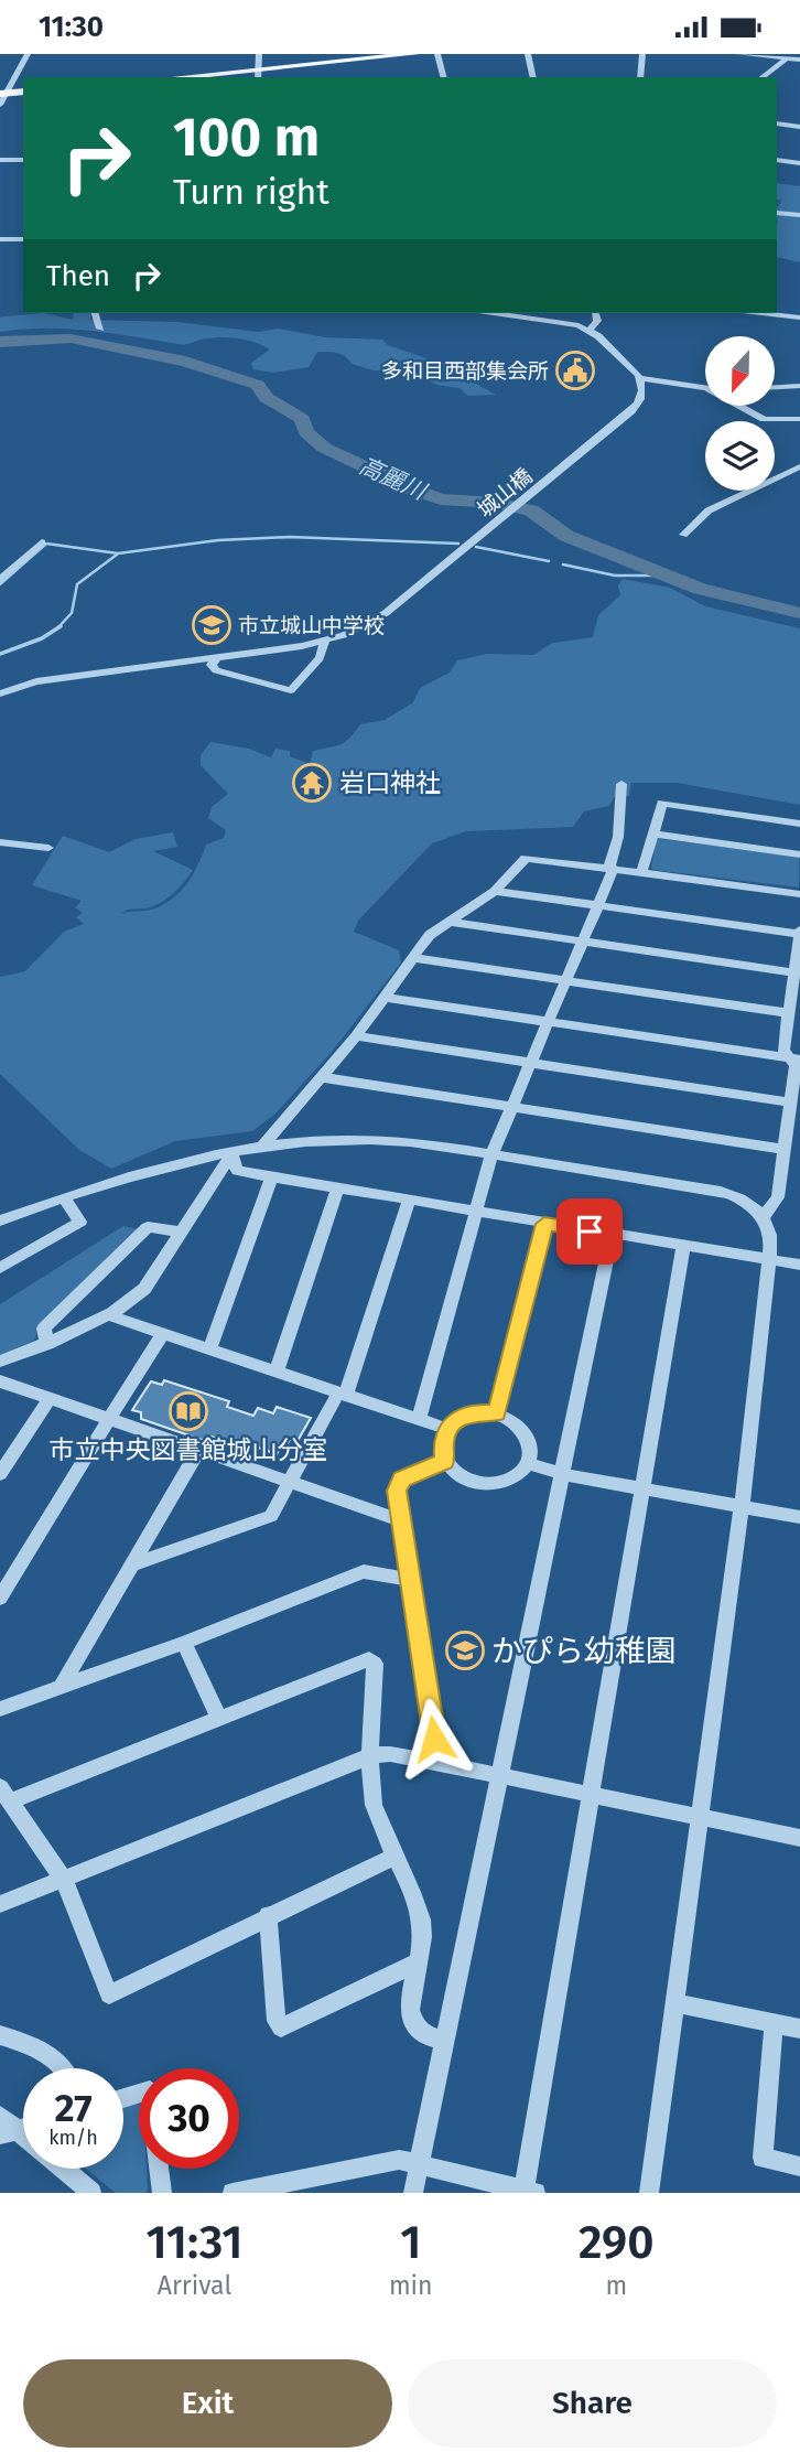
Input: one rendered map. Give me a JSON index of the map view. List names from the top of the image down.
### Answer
{
  "streets": {
    "street": ["城山橋"]
  },
  "water": ["高麗川"],
  "places": {
    "public building": ["多和目西部集会所"],
    "school or university": ["市立城山中学校", "かぴら幼稚園"],
    "temple": ["岩口神社"],
    "library": ["市立中央図書館城山分室"]
  },
  "north": "bottom",
  "page": {
    "status": "11:30",
    "turn": ["100 m", "Turn right"],
    "then": "Then",
    "speed": "27 km/h",
    "limit": "30",
    "eta": [
      "11:31",
      "Arrival",
      "1",
      "min",
      "290",
      "m"
    ],
    "buttons": ["Exit", "Share"]
  }
}
